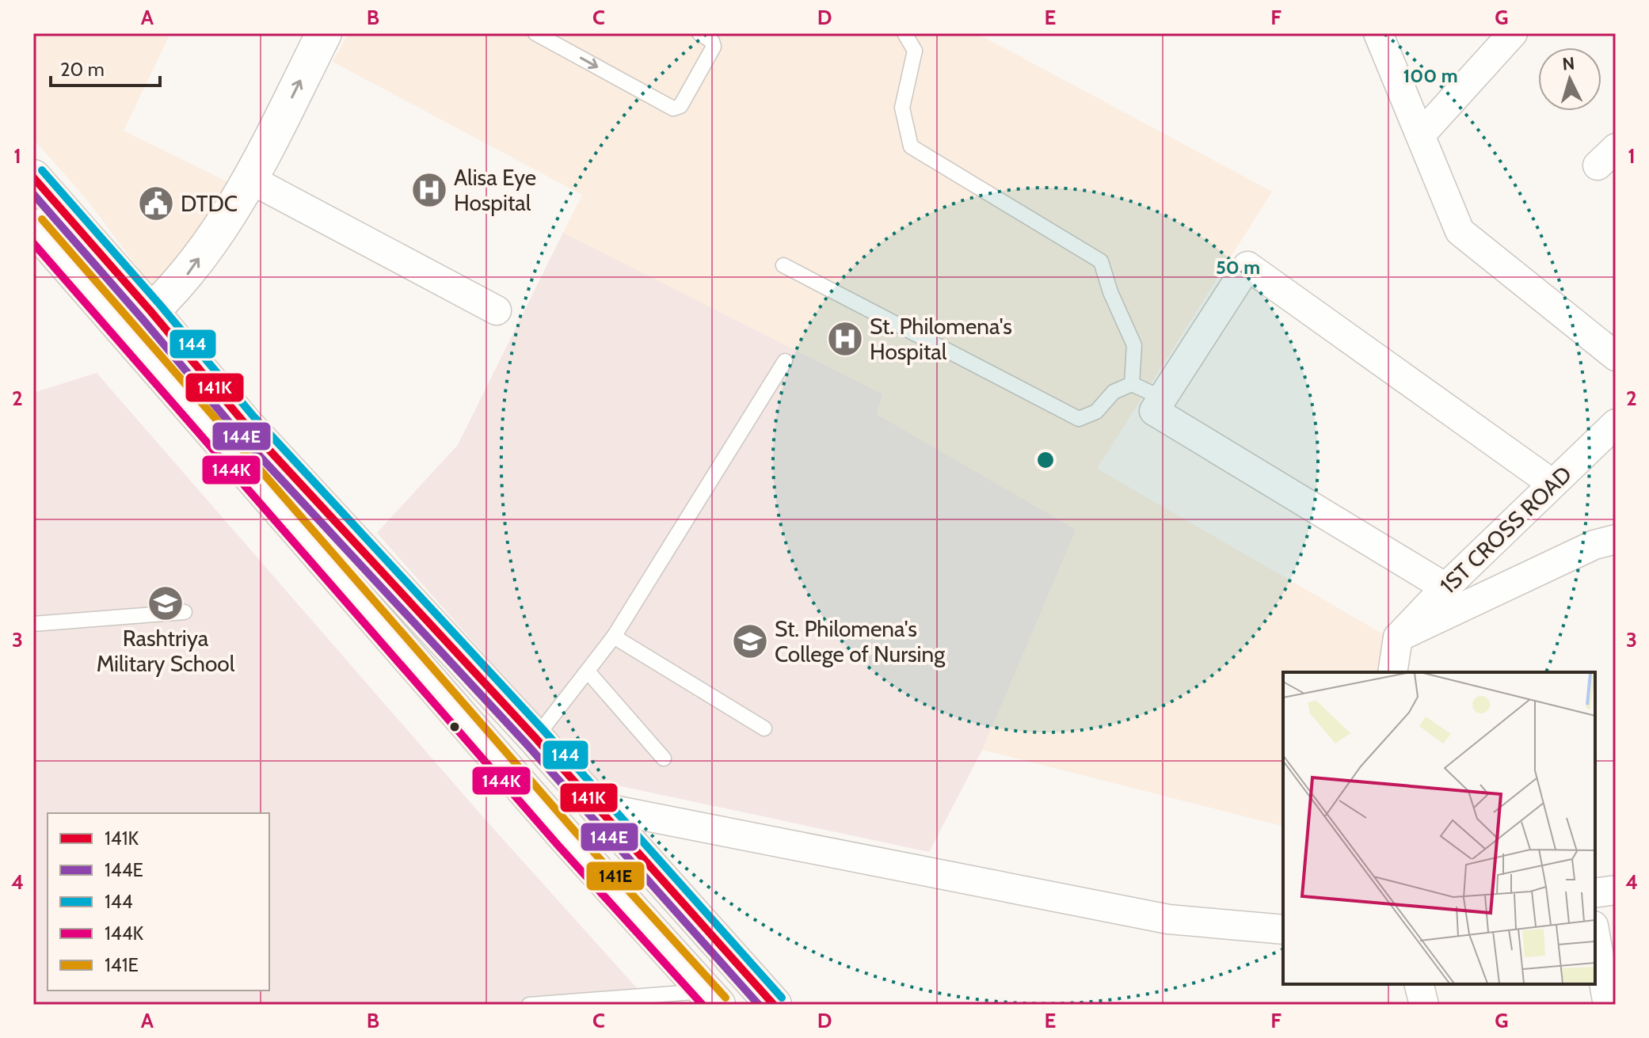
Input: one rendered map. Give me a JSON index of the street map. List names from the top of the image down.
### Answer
{
  "streets": {
    "street": ["1ST CROSS ROAD"]
  },
  "places": {
    "hospital": ["Alisa Eye Hospital", "St. Philomena's Hospital"],
    "public building": ["DTDC"],
    "school or university": ["Rashtriya Military School", "St. Philomena's College of Nursing"]
  },
  "lines": [
    "transit line 144",
    "transit line 141K",
    "transit line 144E",
    "transit line 141E",
    "transit line 144K"
  ],
  "legend": [
    "141K",
    "144E",
    "144",
    "144K",
    "141E"
  ],
  "scale_bar": "20 m",
  "north": "top",
  "grid": {
    "columns": [
      "A",
      "B",
      "C",
      "D",
      "E",
      "F",
      "G"
    ],
    "rows": [
      "1",
      "2",
      "3",
      "4"
    ]
  },
  "rings": ["100 m", "50 m"]
}
